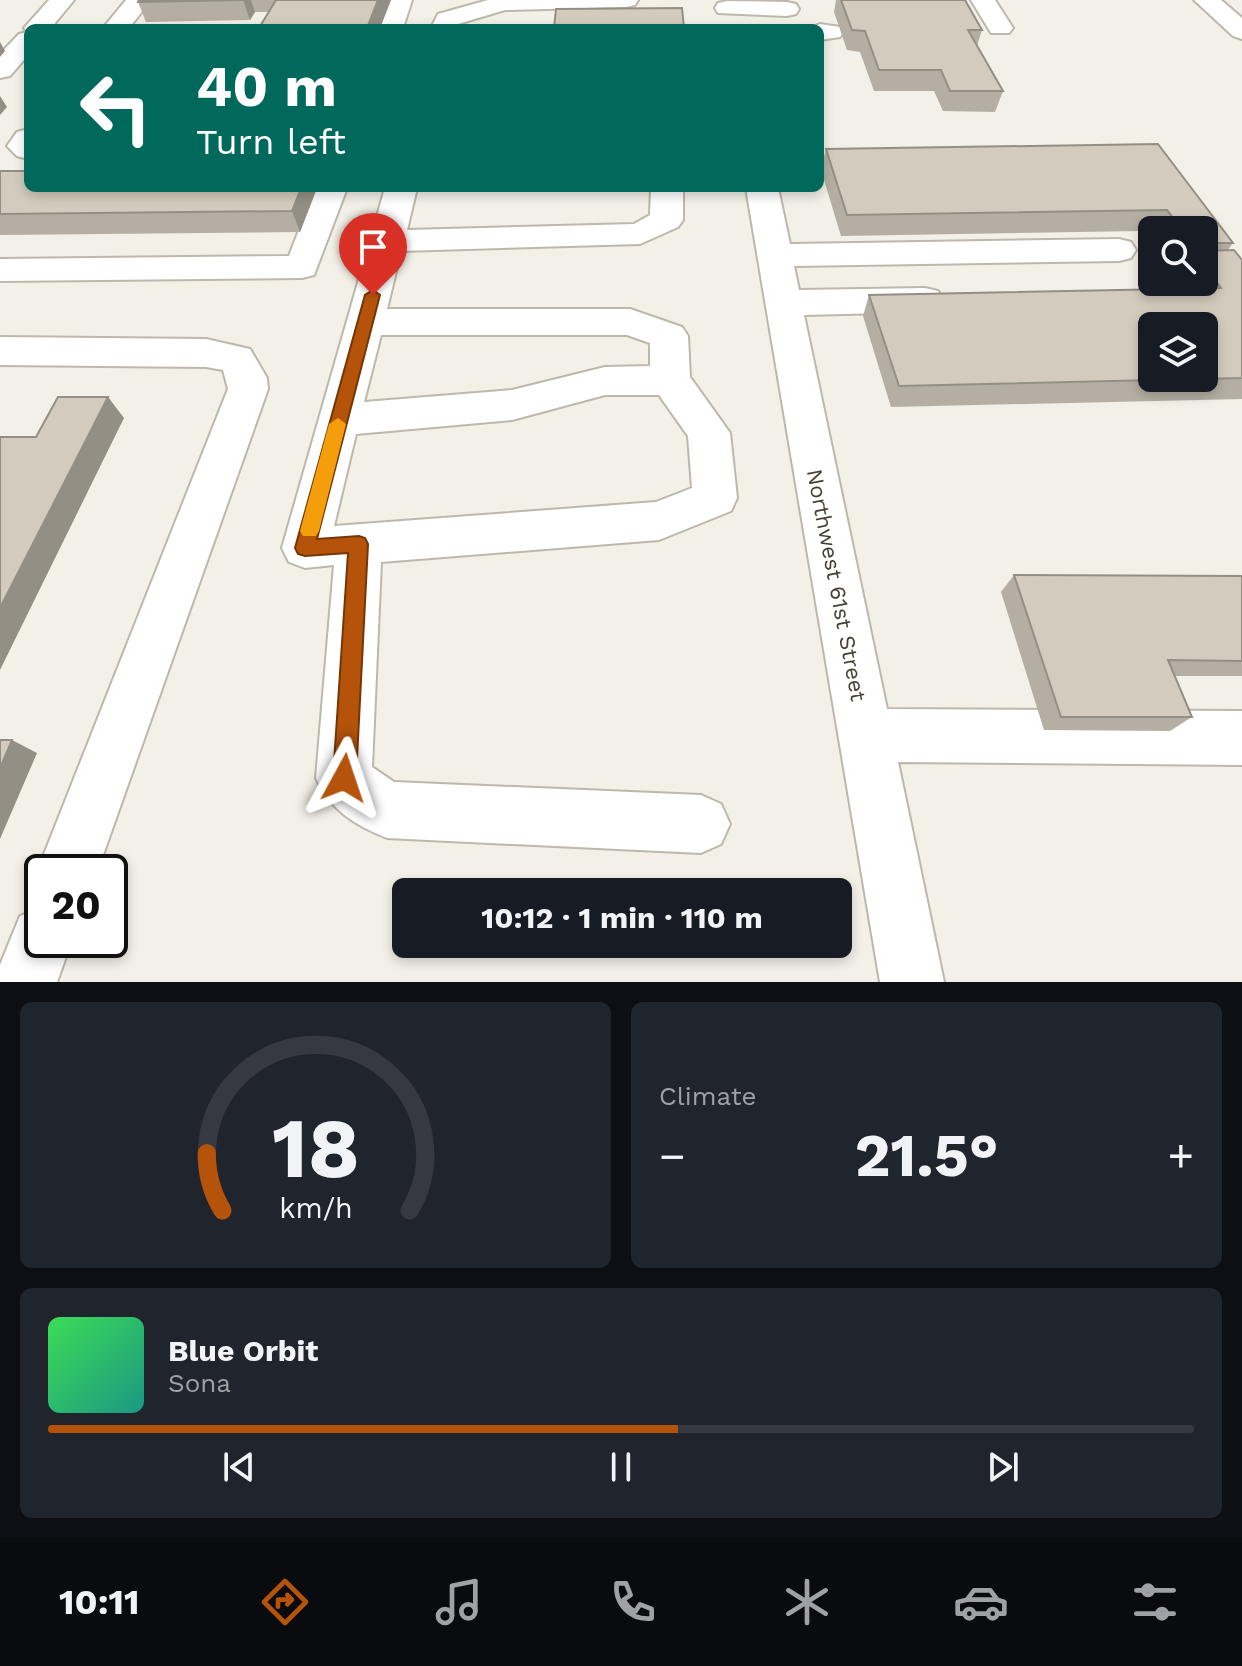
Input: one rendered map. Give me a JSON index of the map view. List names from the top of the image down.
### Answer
{
  "streets": {
    "street": ["Northwest 61st Street"]
  },
  "page": {
    "turn": ["40 m", "Turn left"],
    "limit": "20",
    "trip": "10:12 · 1 min · 110 m",
    "tile": "Climate",
    "heat": ["−", "21.5°", "+"],
    "song": ["Blue Orbit", "Sona"],
    "tabs": "10:11",
    "gauge": ["18", "km/h"]
  }
}
